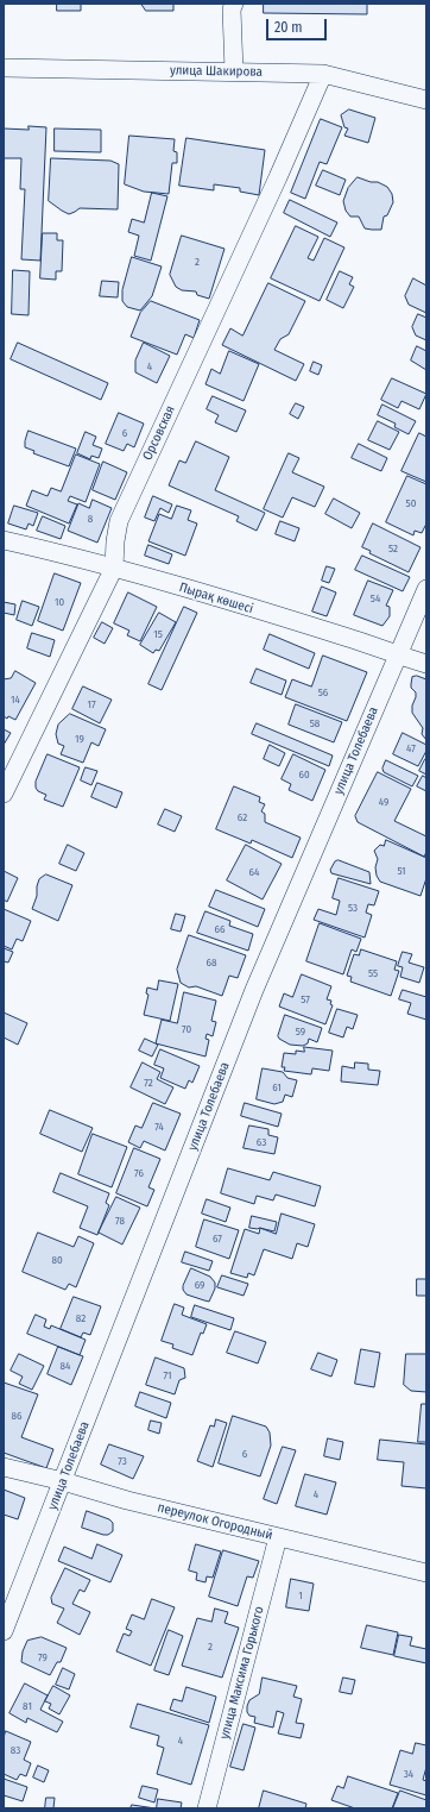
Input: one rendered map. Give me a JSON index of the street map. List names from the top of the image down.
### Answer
{
  "streets": {
    "street": [
      "улица Шакирова",
      "Орсовская",
      "Пырақ көшесі",
      "улица Толебаева",
      "переулок Огородный",
      "улица Максима Горького"
    ]
  },
  "crossings": [
    ["улица Шакирова", "Орсовская"],
    ["Орсовская", "Пырақ көшесі"],
    ["Пырақ көшесі", "улица Толебаева"],
    ["улица Толебаева", "переулок Огородный"],
    ["переулок Огородный", "улица Максима Горького"]
  ],
  "house_numbers": [
    "2",
    "4",
    "6",
    "50",
    "8",
    "52",
    "54",
    "10",
    "15",
    "56",
    "14",
    "17",
    "58",
    "19",
    "47",
    "60",
    "49",
    "62",
    "51",
    "64",
    "53",
    "66",
    "68",
    "55",
    "57",
    "70",
    "59",
    "72",
    "61",
    "74",
    "63",
    "76",
    "78",
    "67",
    "80",
    "69",
    "82",
    "84",
    "71",
    "86",
    "6",
    "73",
    "4",
    "1",
    "2",
    "79",
    "81",
    "4",
    "83",
    "34"
  ],
  "scale_bar": "20 m"
}
